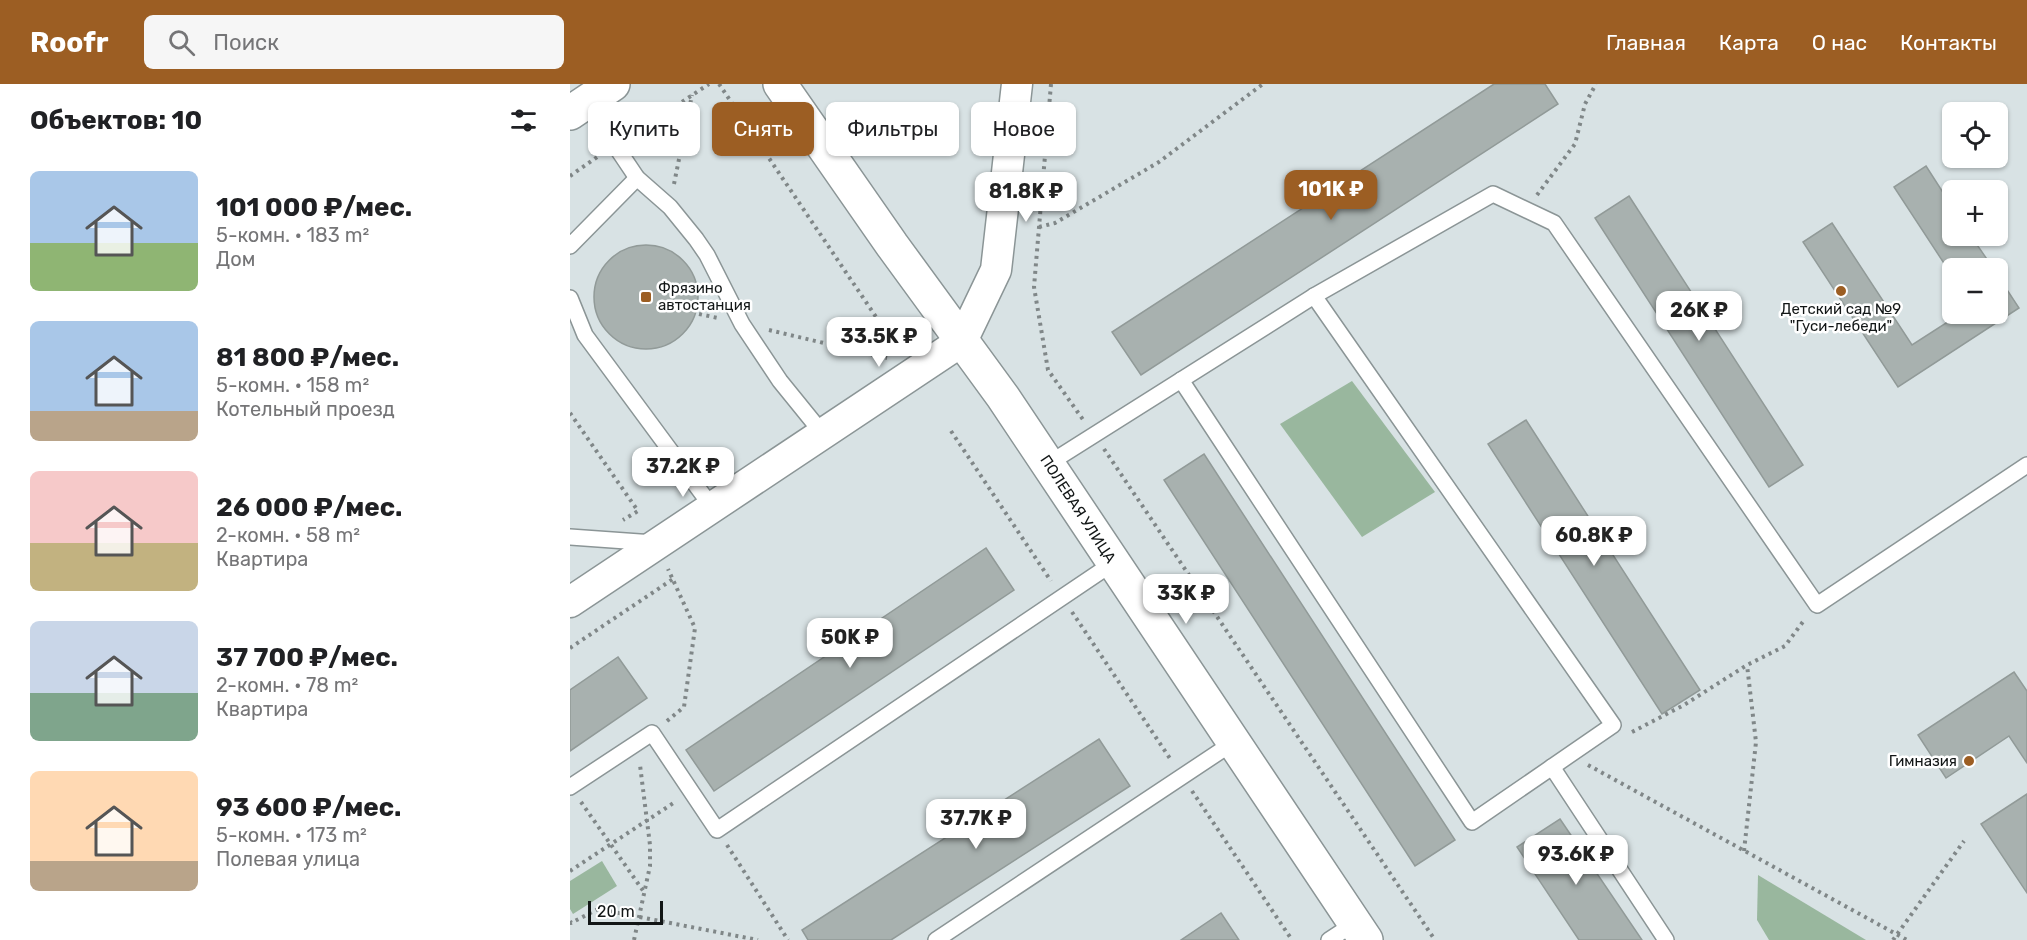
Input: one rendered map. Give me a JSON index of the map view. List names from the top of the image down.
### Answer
{
  "streets": {
    "street": ["ПОЛЕВАЯ УЛИЦА"]
  },
  "places": {
    "other": ["Детский сад №9 \"Гуси-лебеди\"", "Гимназия"],
    "transit": ["Фрязино автостанция"]
  },
  "scale_bar": "20 m",
  "page": {
    "header": "Roofr",
    "search": "Поиск",
    "nav": [
      "Главная",
      "Карта",
      "О нас",
      "Контакты"
    ],
    "heading": "Объектов: 10",
    "map_buttons": ["+", "−"],
    "chip": [
      "Купить",
      "Снять",
      "Фильтры",
      "Новое"
    ],
    "list": [
      {
        "name": "101 000 ₽/мес.",
        "note": "5-комн. · 183 m² · Дом"
      },
      {
        "name": "81 800 ₽/мес.",
        "note": "5-комн. · 158 m² · Котельный проезд"
      },
      {
        "name": "26 000 ₽/мес.",
        "note": "2-комн. · 58 m² · Квартира"
      },
      {
        "name": "37 700 ₽/мес.",
        "note": "2-комн. · 78 m² · Квартира"
      },
      {
        "name": "93 600 ₽/мес.",
        "note": "5-комн. · 173 m² · Полевая улица"
      }
    ],
    "price": [
      "101K ₽",
      "81.8K ₽",
      "26K ₽",
      "33.5K ₽",
      "37.2K ₽",
      "60.8K ₽",
      "33K ₽",
      "50K ₽",
      "37.7K ₽",
      "93.6K ₽"
    ],
    "scale": "20 m"
  }
}
